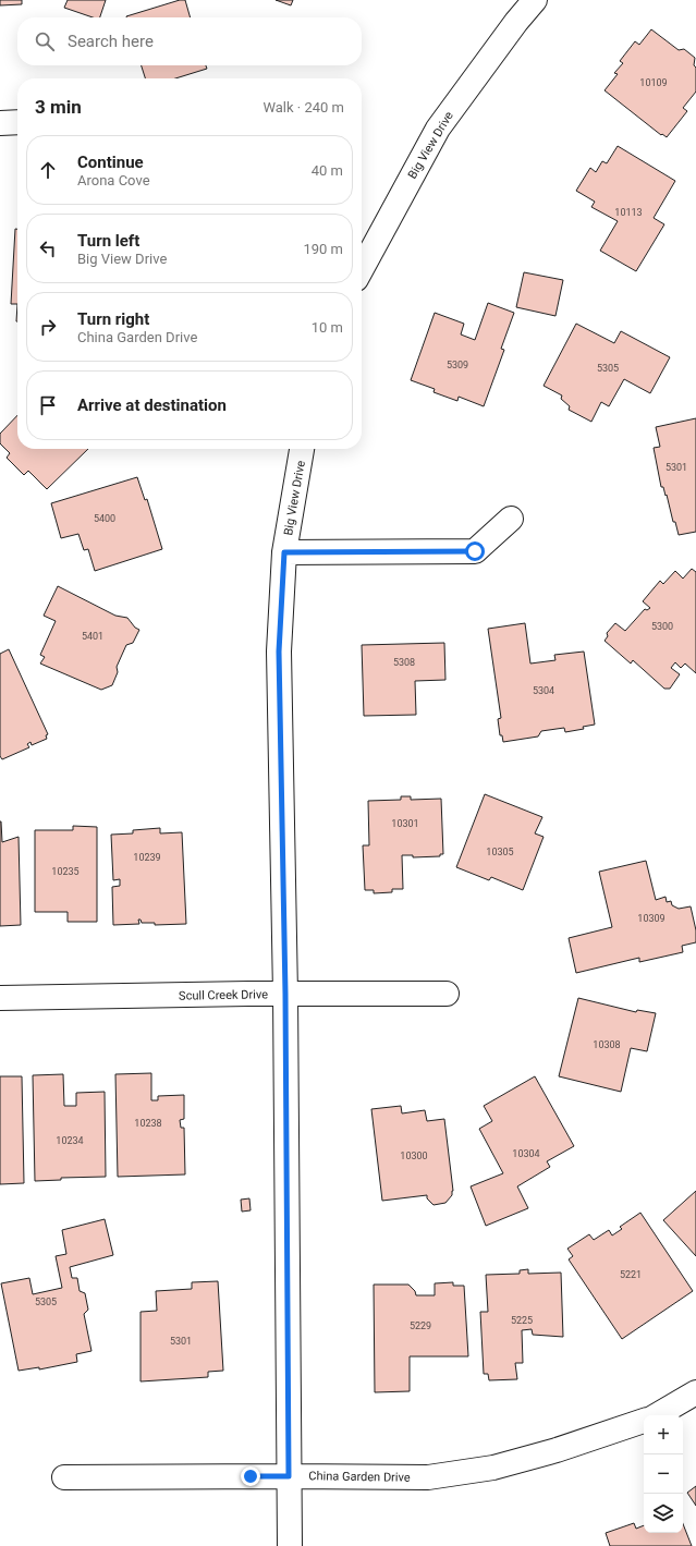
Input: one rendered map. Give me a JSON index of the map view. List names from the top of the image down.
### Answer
{
  "streets": {
    "street": ["Big View Drive", "Scull Creek Drive", "China Garden Drive"]
  },
  "crossings": [
    ["Big View Drive", "Scull Creek Drive"],
    ["Big View Drive", "China Garden Drive"]
  ],
  "house_numbers": [
    "10109",
    "10113",
    "5309",
    "5305",
    "5301",
    "5400",
    "5300",
    "5401",
    "5308",
    "5304",
    "10301",
    "10305",
    "10239",
    "10235",
    "10309",
    "10308",
    "10238",
    "10234",
    "10304",
    "10300",
    "5221",
    "5305",
    "5225",
    "5229",
    "5301"
  ],
  "page": {
    "search": "Search here",
    "heading": ["3 min", "Walk · 240 m"],
    "list": [
      ["Continue", "Arona Cove", "40 m"],
      ["Turn left", "Big View Drive", "190 m"],
      ["Turn right", "China Garden Drive", "10 m"],
      "Arrive at destination"
    ],
    "map_buttons": ["+", "−"]
  }
}
